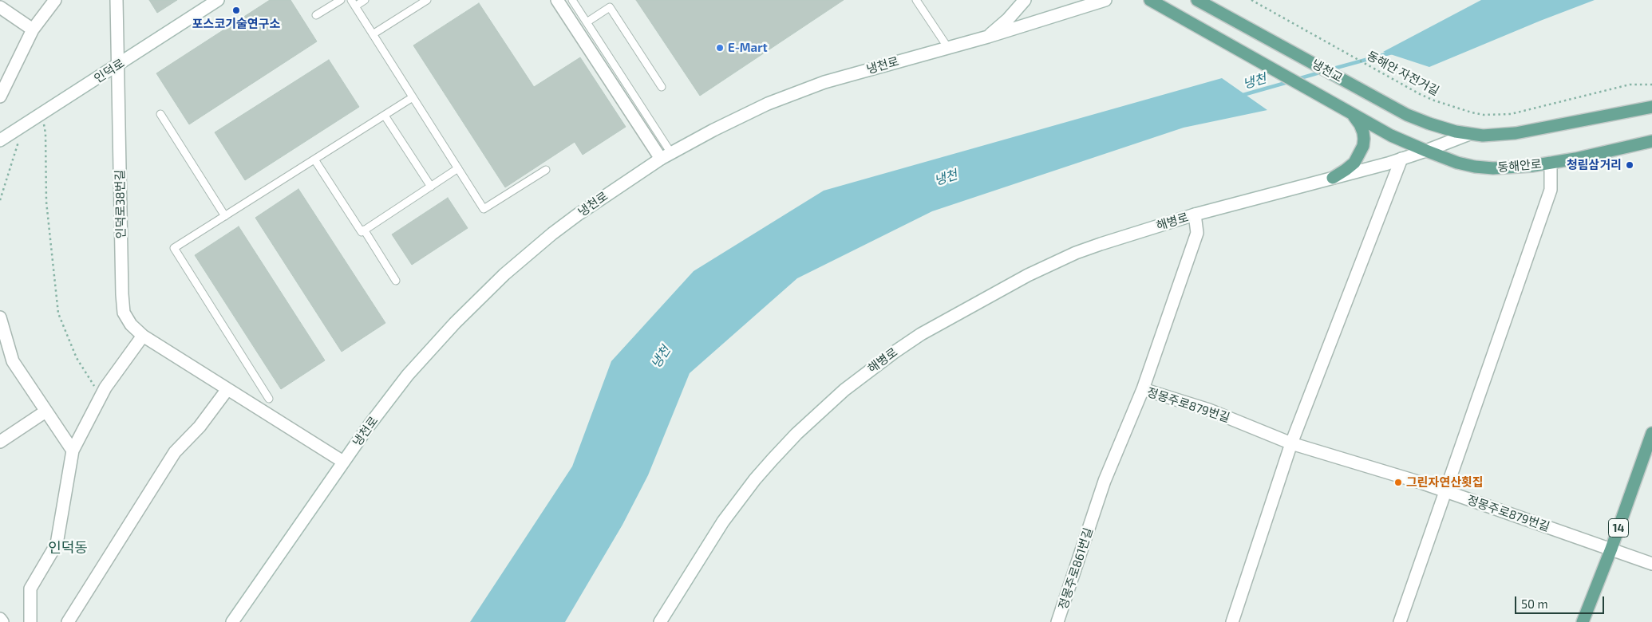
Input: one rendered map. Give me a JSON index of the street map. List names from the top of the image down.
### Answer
{
  "streets": {
    "main road": ["냉천교", "동해안로", "14"],
    "street": [
      "냉천로",
      "인덕로",
      "인덕로38번길",
      "해병로",
      "정몽주로879번길",
      "정몽주로861번길"
    ],
    "path": ["동해안 자전거길"]
  },
  "crossings": [
    ["냉천로", "인덕로38번길"],
    ["인덕로", "인덕로38번길"],
    ["냉천교", "해병로"],
    ["동해안로", "해병로"],
    ["해병로", "정몽주로879번길"],
    ["정몽주로879번길", "14"],
    ["정몽주로879번길", "정몽주로861번길"]
  ],
  "districts": ["인덕동"],
  "water": ["냉천"],
  "places": [
    "포스코기술연구소",
    "E-Mart",
    "청림삼거리",
    "그린자연산횟집"
  ],
  "scale_bar": "50 m"
}
